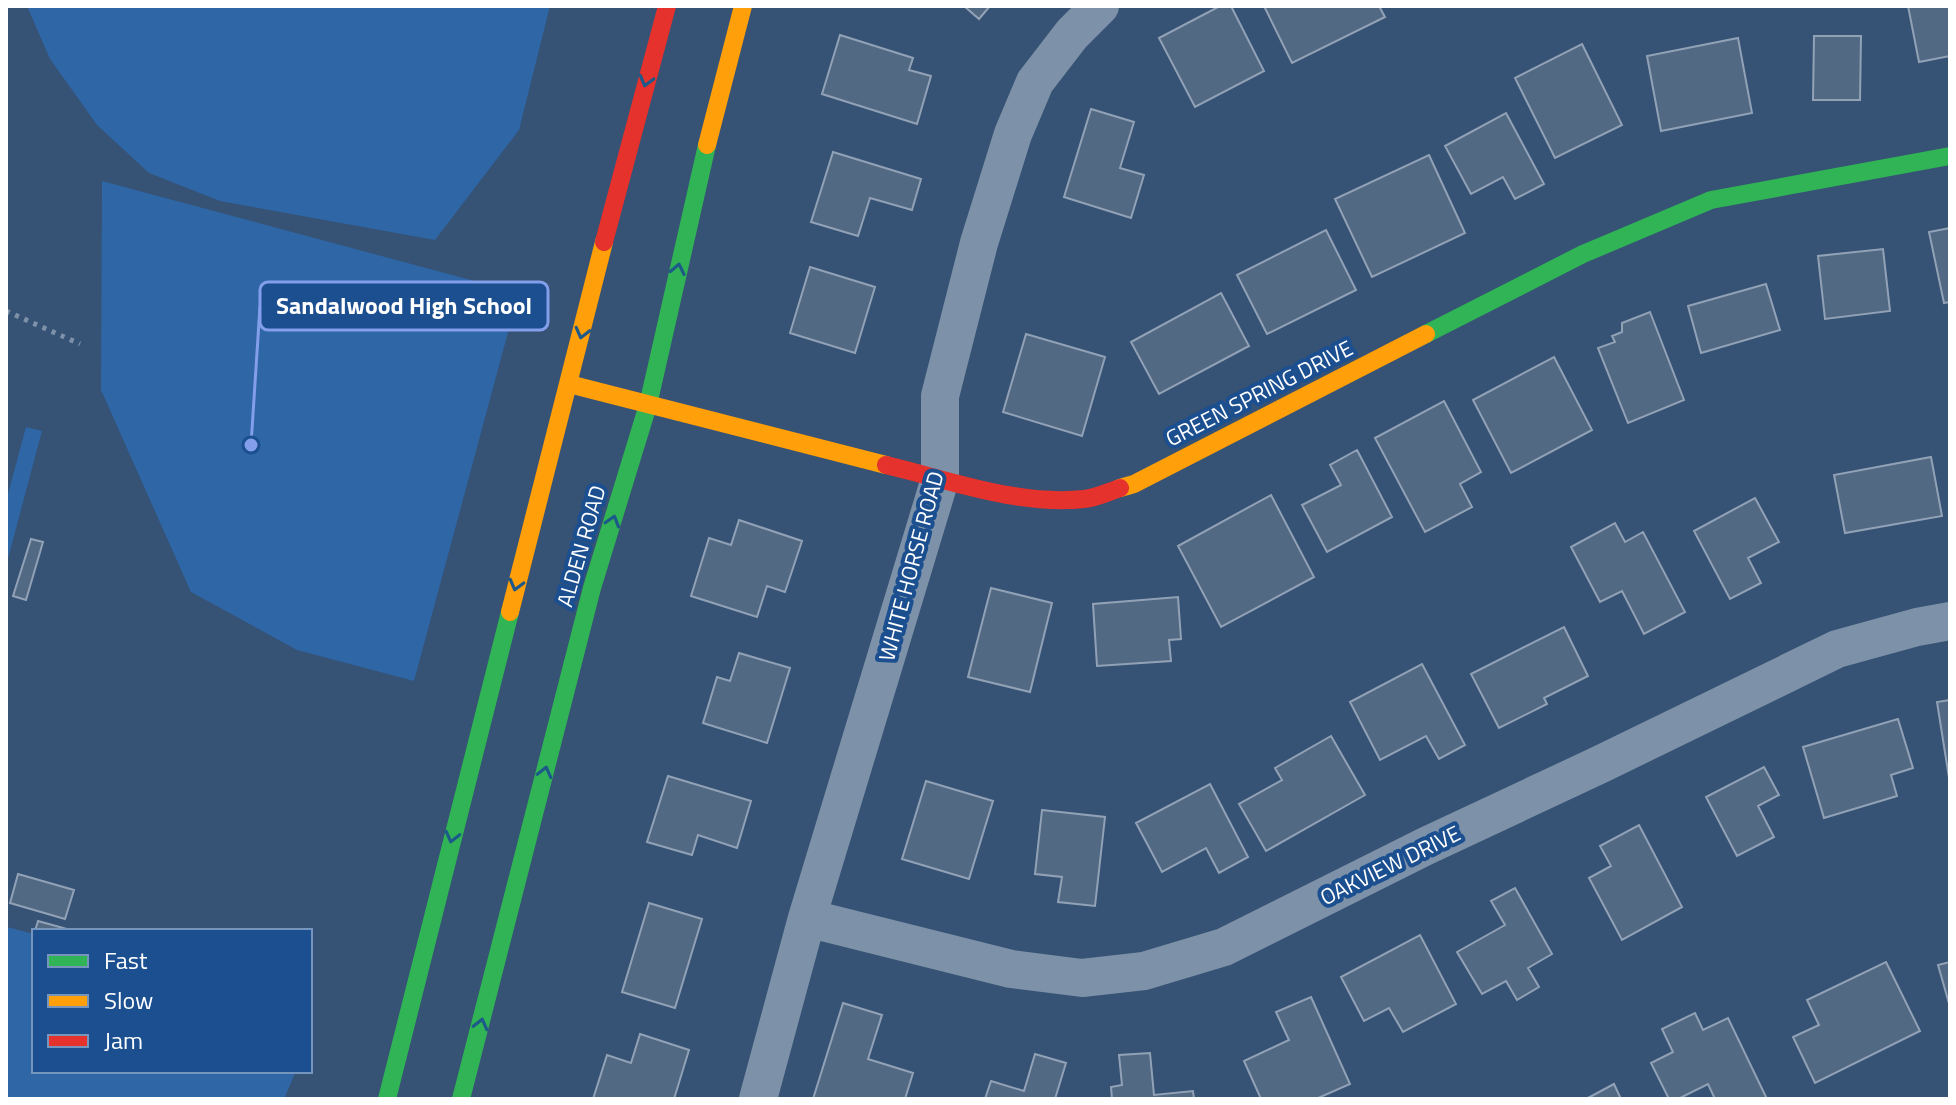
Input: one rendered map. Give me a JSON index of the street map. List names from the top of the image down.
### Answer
{
  "streets": {
    "street": [
      "GREEN SPRING DRIVE",
      "ALDEN ROAD",
      "WHITE HORSE ROAD",
      "OAKVIEW DRIVE"
    ]
  },
  "crossings": [
    ["GREEN SPRING DRIVE", "ALDEN ROAD"],
    ["GREEN SPRING DRIVE", "WHITE HORSE ROAD"],
    ["WHITE HORSE ROAD", "OAKVIEW DRIVE"]
  ],
  "places": ["Sandalwood High School"],
  "legend": ["Fast", "Slow", "Jam"]
}
